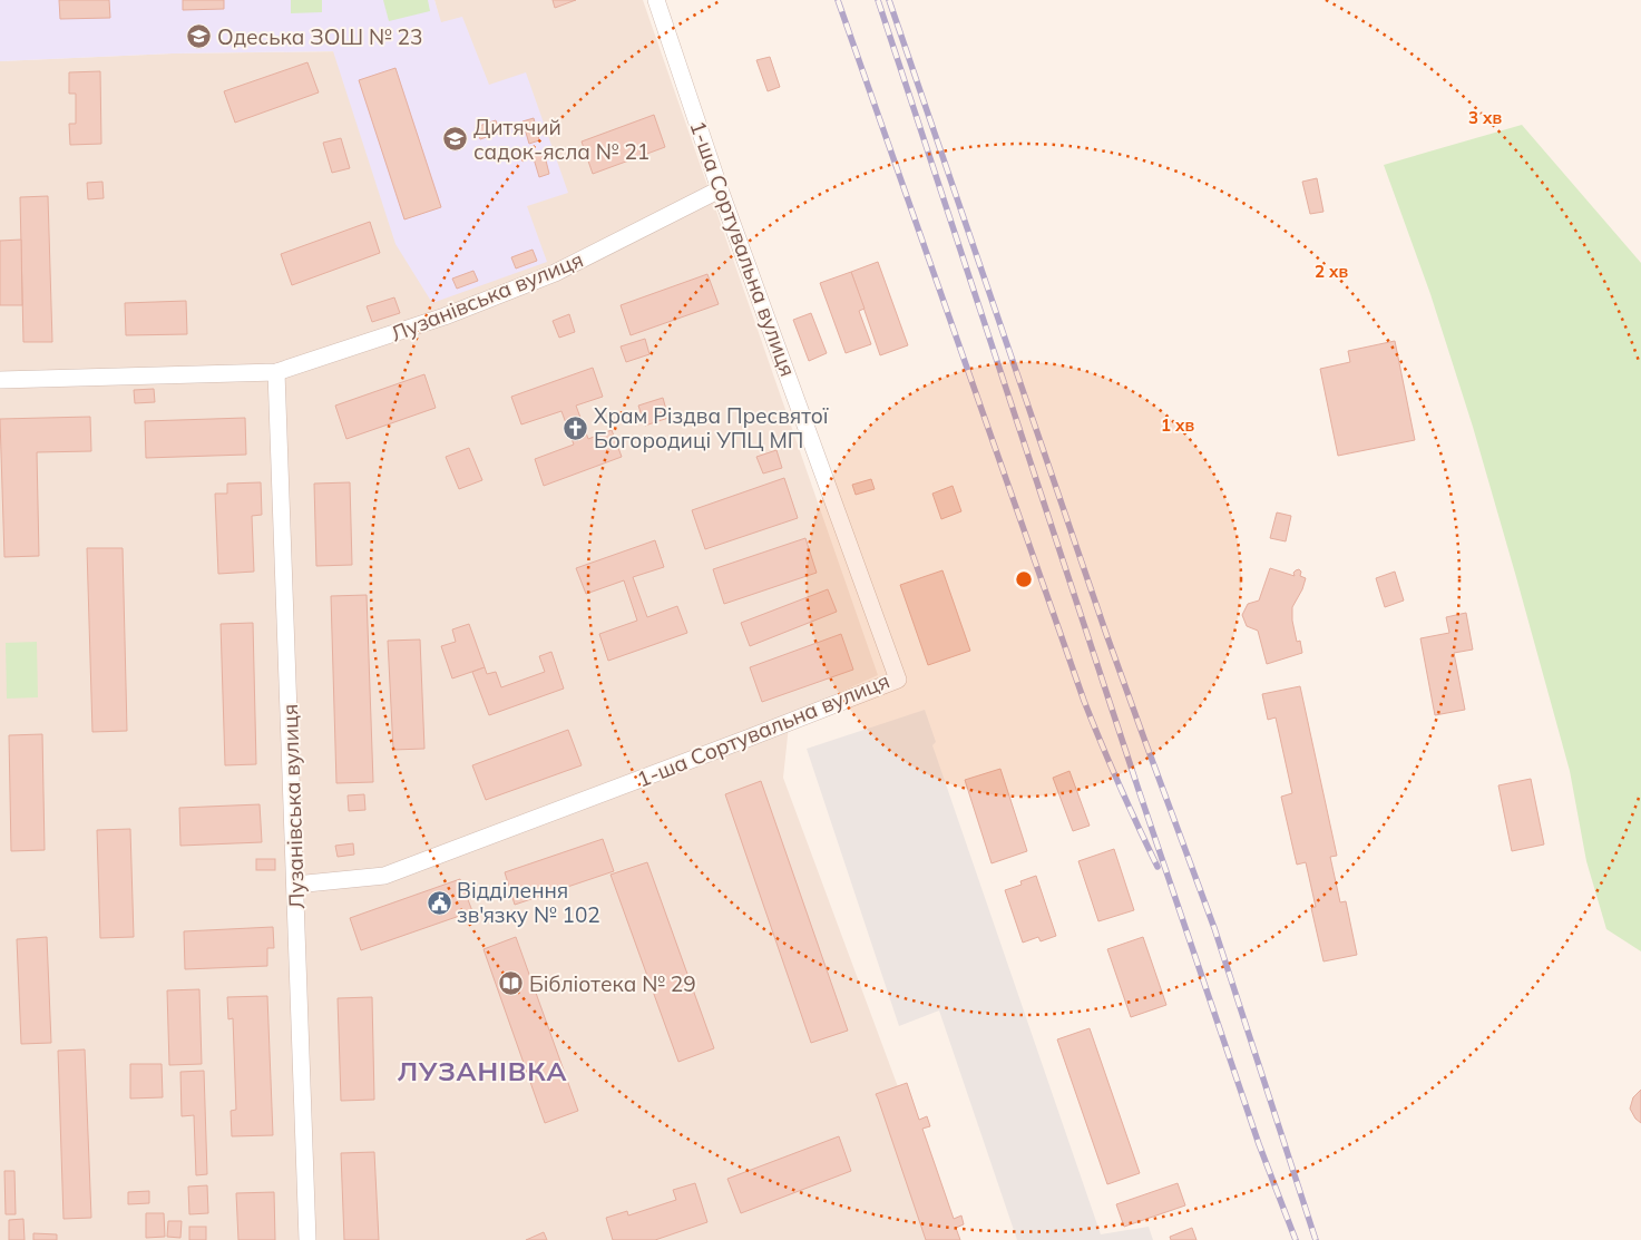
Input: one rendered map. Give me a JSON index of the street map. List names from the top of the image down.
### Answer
{
  "streets": {
    "street": ["1-ша Сортувальна вулиця", "Лузанівська вулиця"]
  },
  "crossings": [
    ["1-ша Сортувальна вулиця", "Лузанівська вулиця"]
  ],
  "districts": ["ЛУЗАНІВКА"],
  "places": {
    "school or university": ["Одеська ЗОШ № 23", "Дитячий садок-ясла № 21"],
    "church": ["Храм Різдва Пресвятої Богородиці УПЦ МП"],
    "public building": ["Відділення зв'язку № 102"],
    "library": ["Бібліотека № 29"]
  },
  "rings": ["3 хв", "2 хв", "1 хв"]
}
